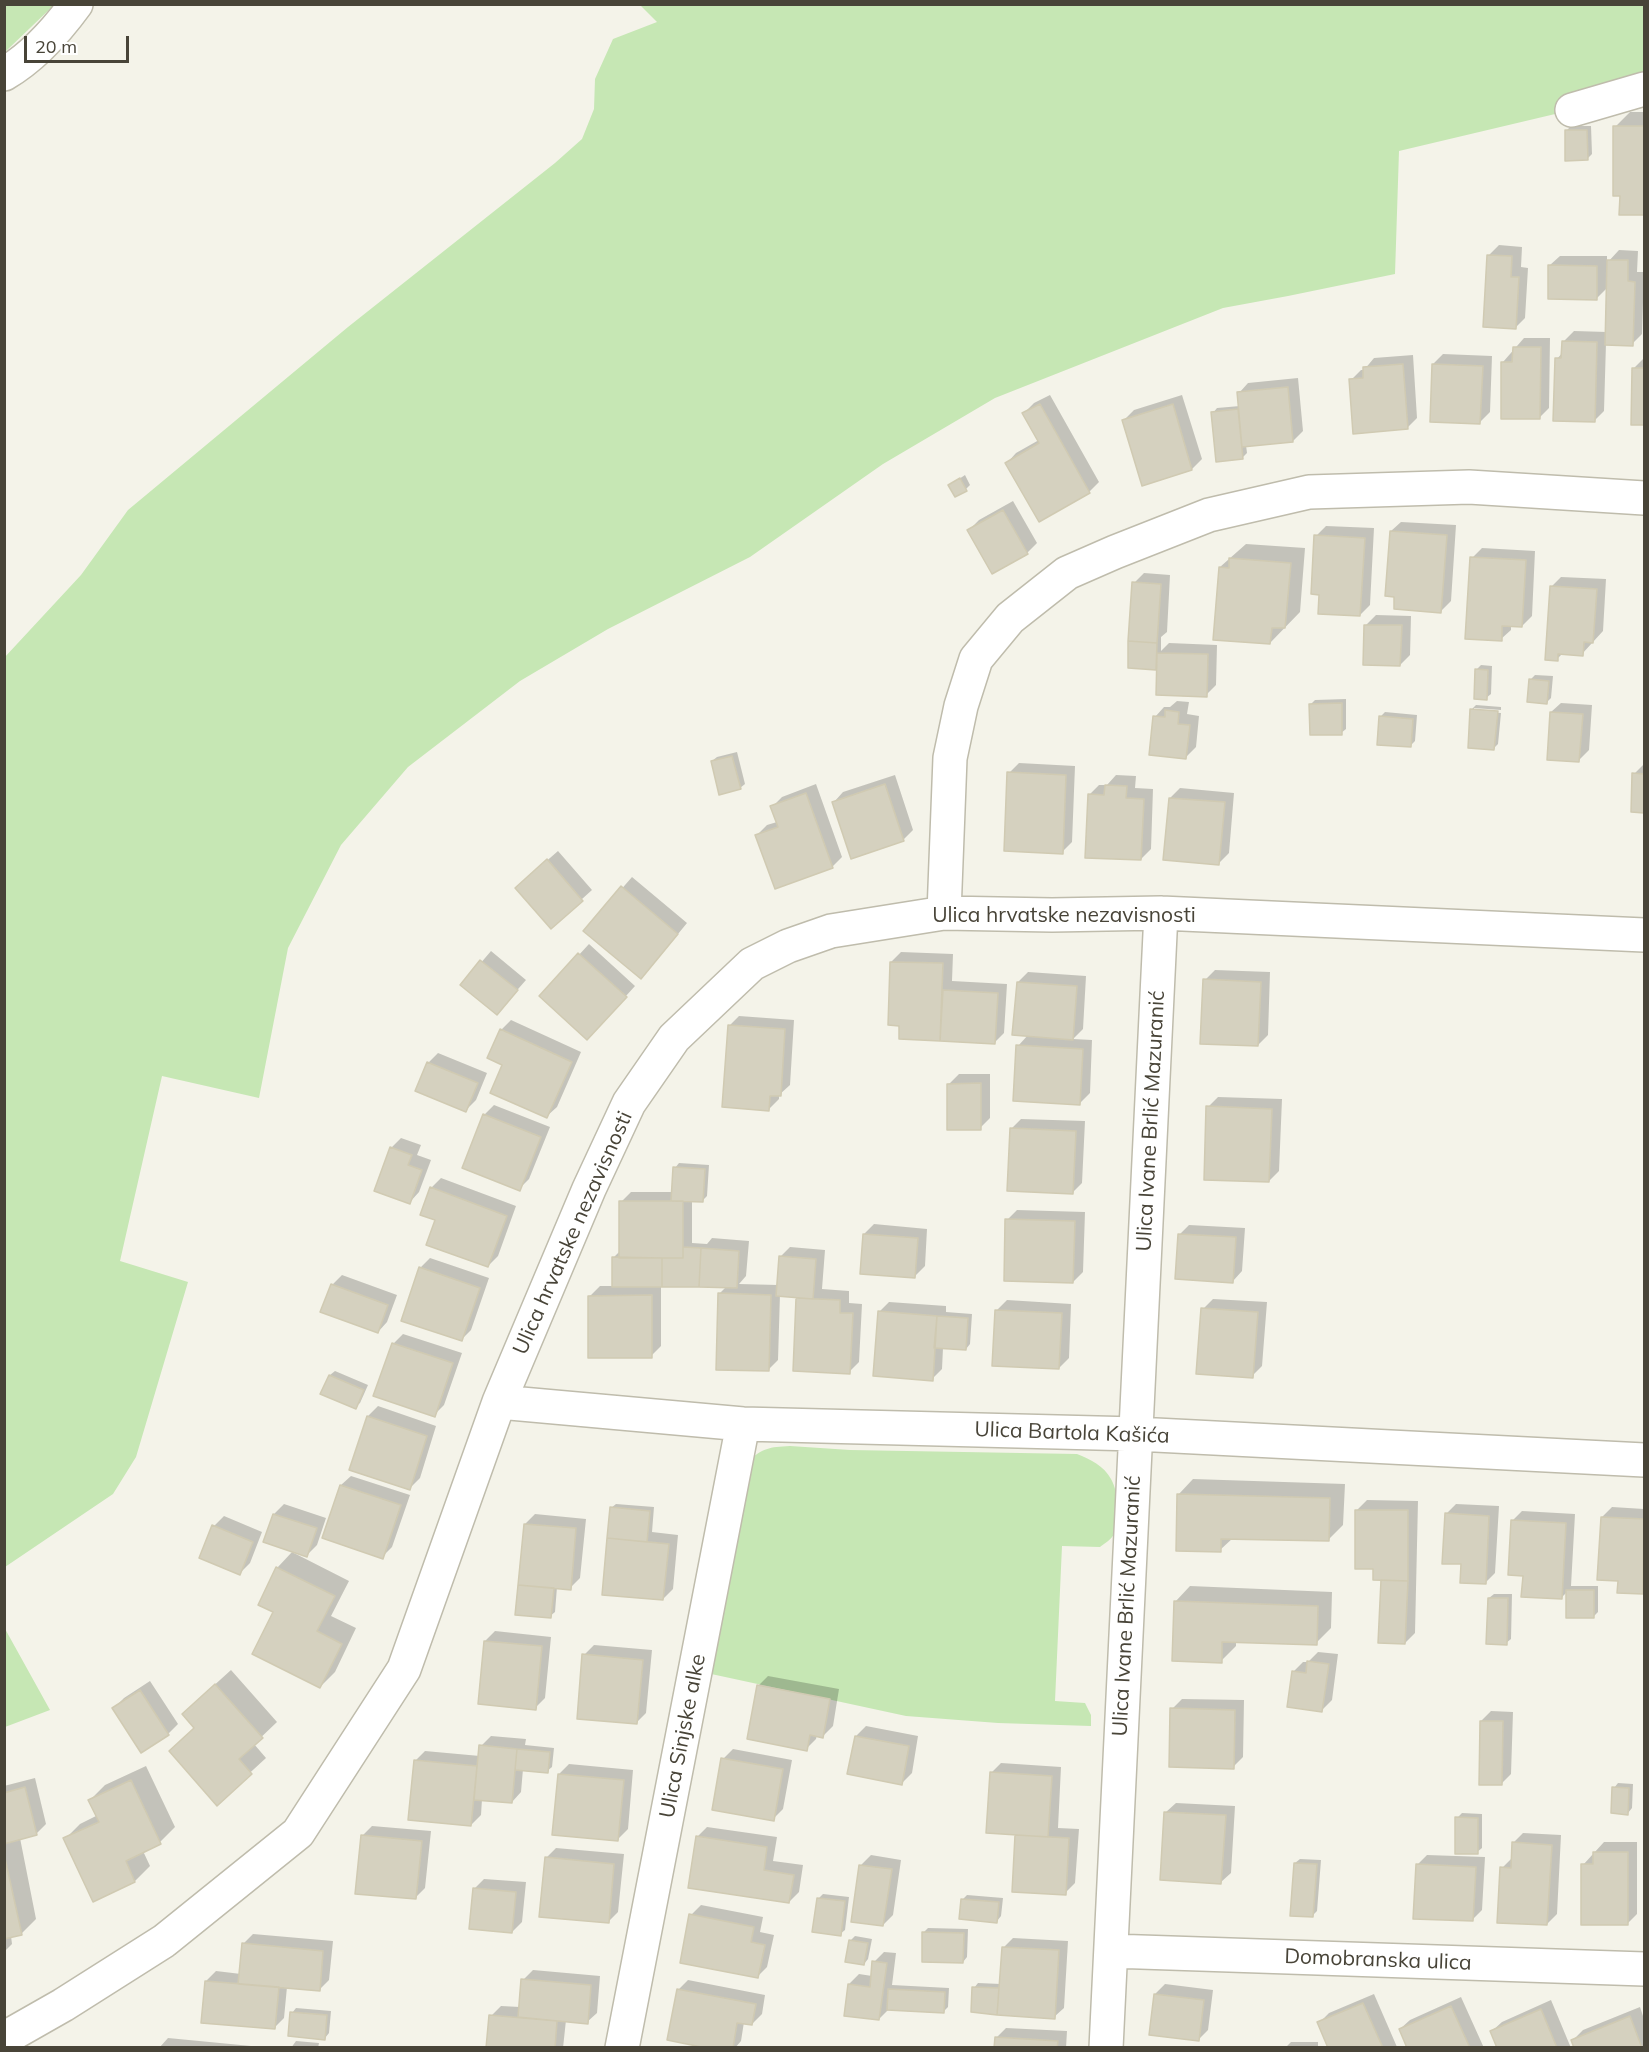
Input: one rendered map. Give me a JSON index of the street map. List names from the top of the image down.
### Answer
{
  "streets": {
    "street": [
      "Ulica hrvatske nezavisnosti",
      "Ulica Ivane Brlić Mazuranić",
      "Ulica Bartola Kašića",
      "Ulica Sinjske alke",
      "Domobranska ulica"
    ]
  },
  "crossings": [
    ["Ulica hrvatske nezavisnosti", "Ulica Ivane Brlić Mazuranić"],
    ["Ulica hrvatske nezavisnosti", "Ulica Bartola Kašića"],
    ["Ulica Ivane Brlić Mazuranić", "Ulica Bartola Kašića"],
    ["Ulica Ivane Brlić Mazuranić", "Domobranska ulica"],
    ["Ulica Bartola Kašića", "Ulica Sinjske alke"]
  ],
  "scale_bar": "20 m"
}
